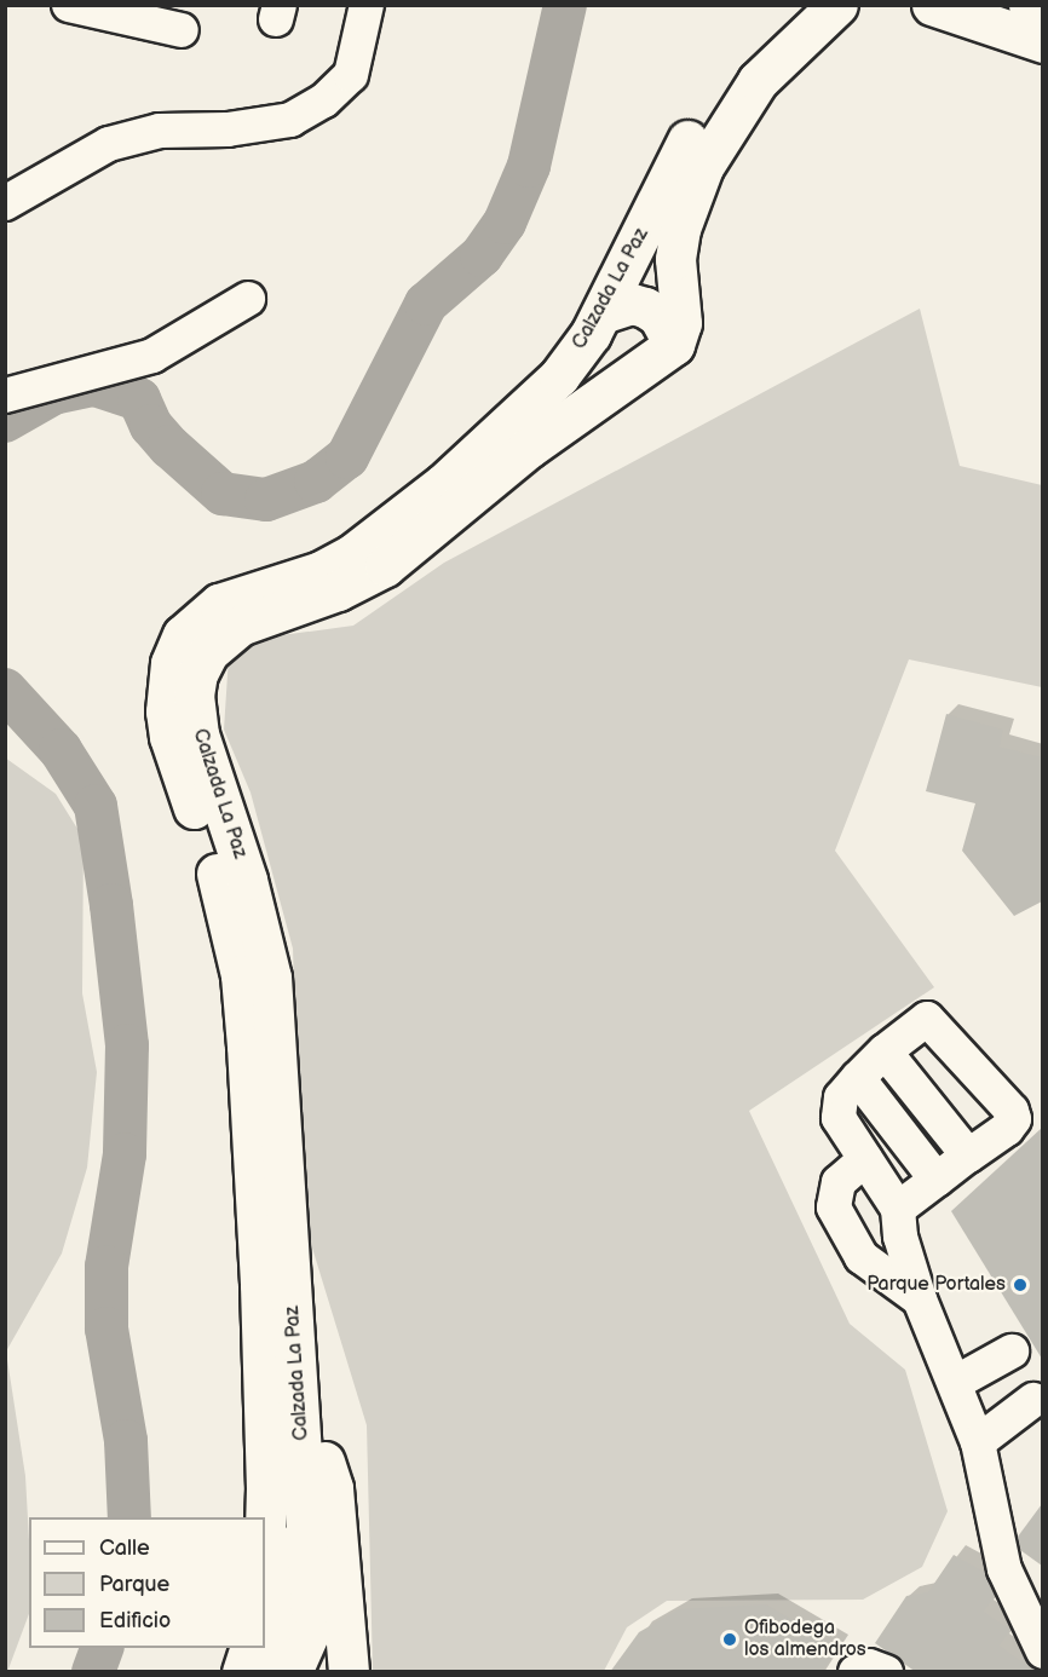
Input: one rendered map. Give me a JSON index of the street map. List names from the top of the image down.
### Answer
{
  "streets": {
    "main road": ["Calzada La Paz"]
  },
  "places": ["Parque Portales", "Ofibodega los almendros"],
  "legend": ["Calle", "Parque", "Edificio"]
}
